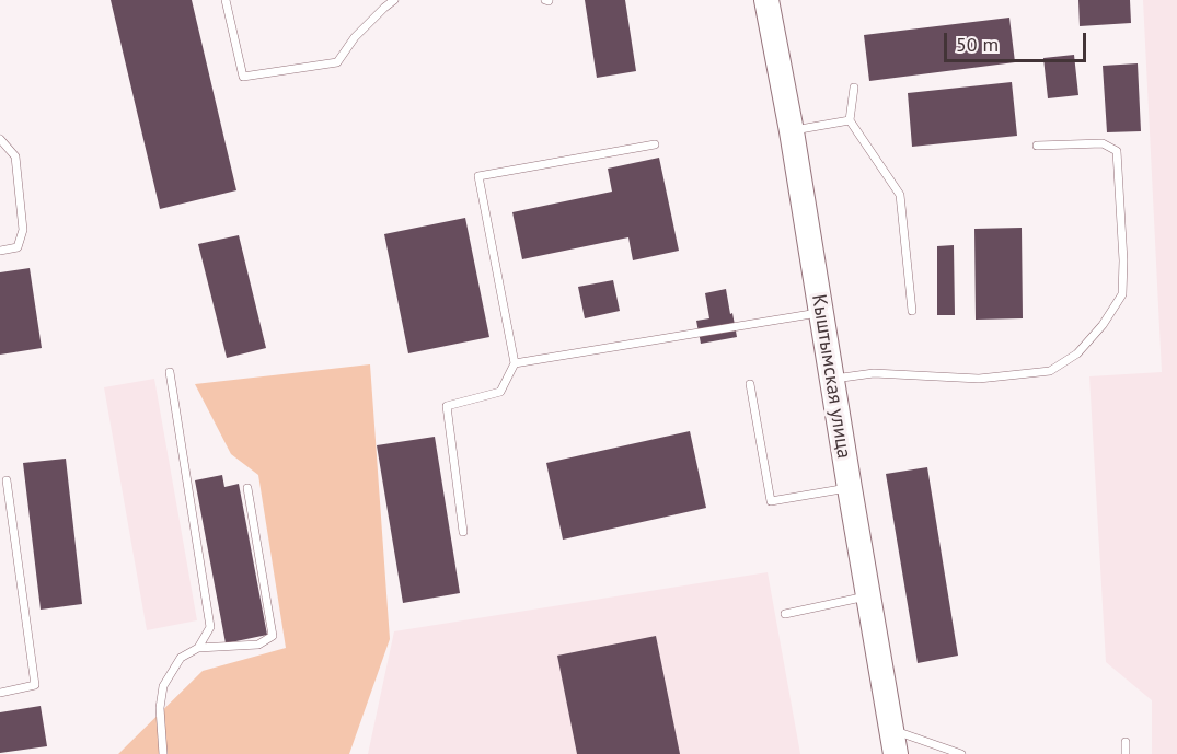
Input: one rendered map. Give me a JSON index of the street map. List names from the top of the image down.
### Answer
{
  "streets": {
    "main road": ["Кыштымская улица"]
  },
  "scale_bar": "50 m"
}
